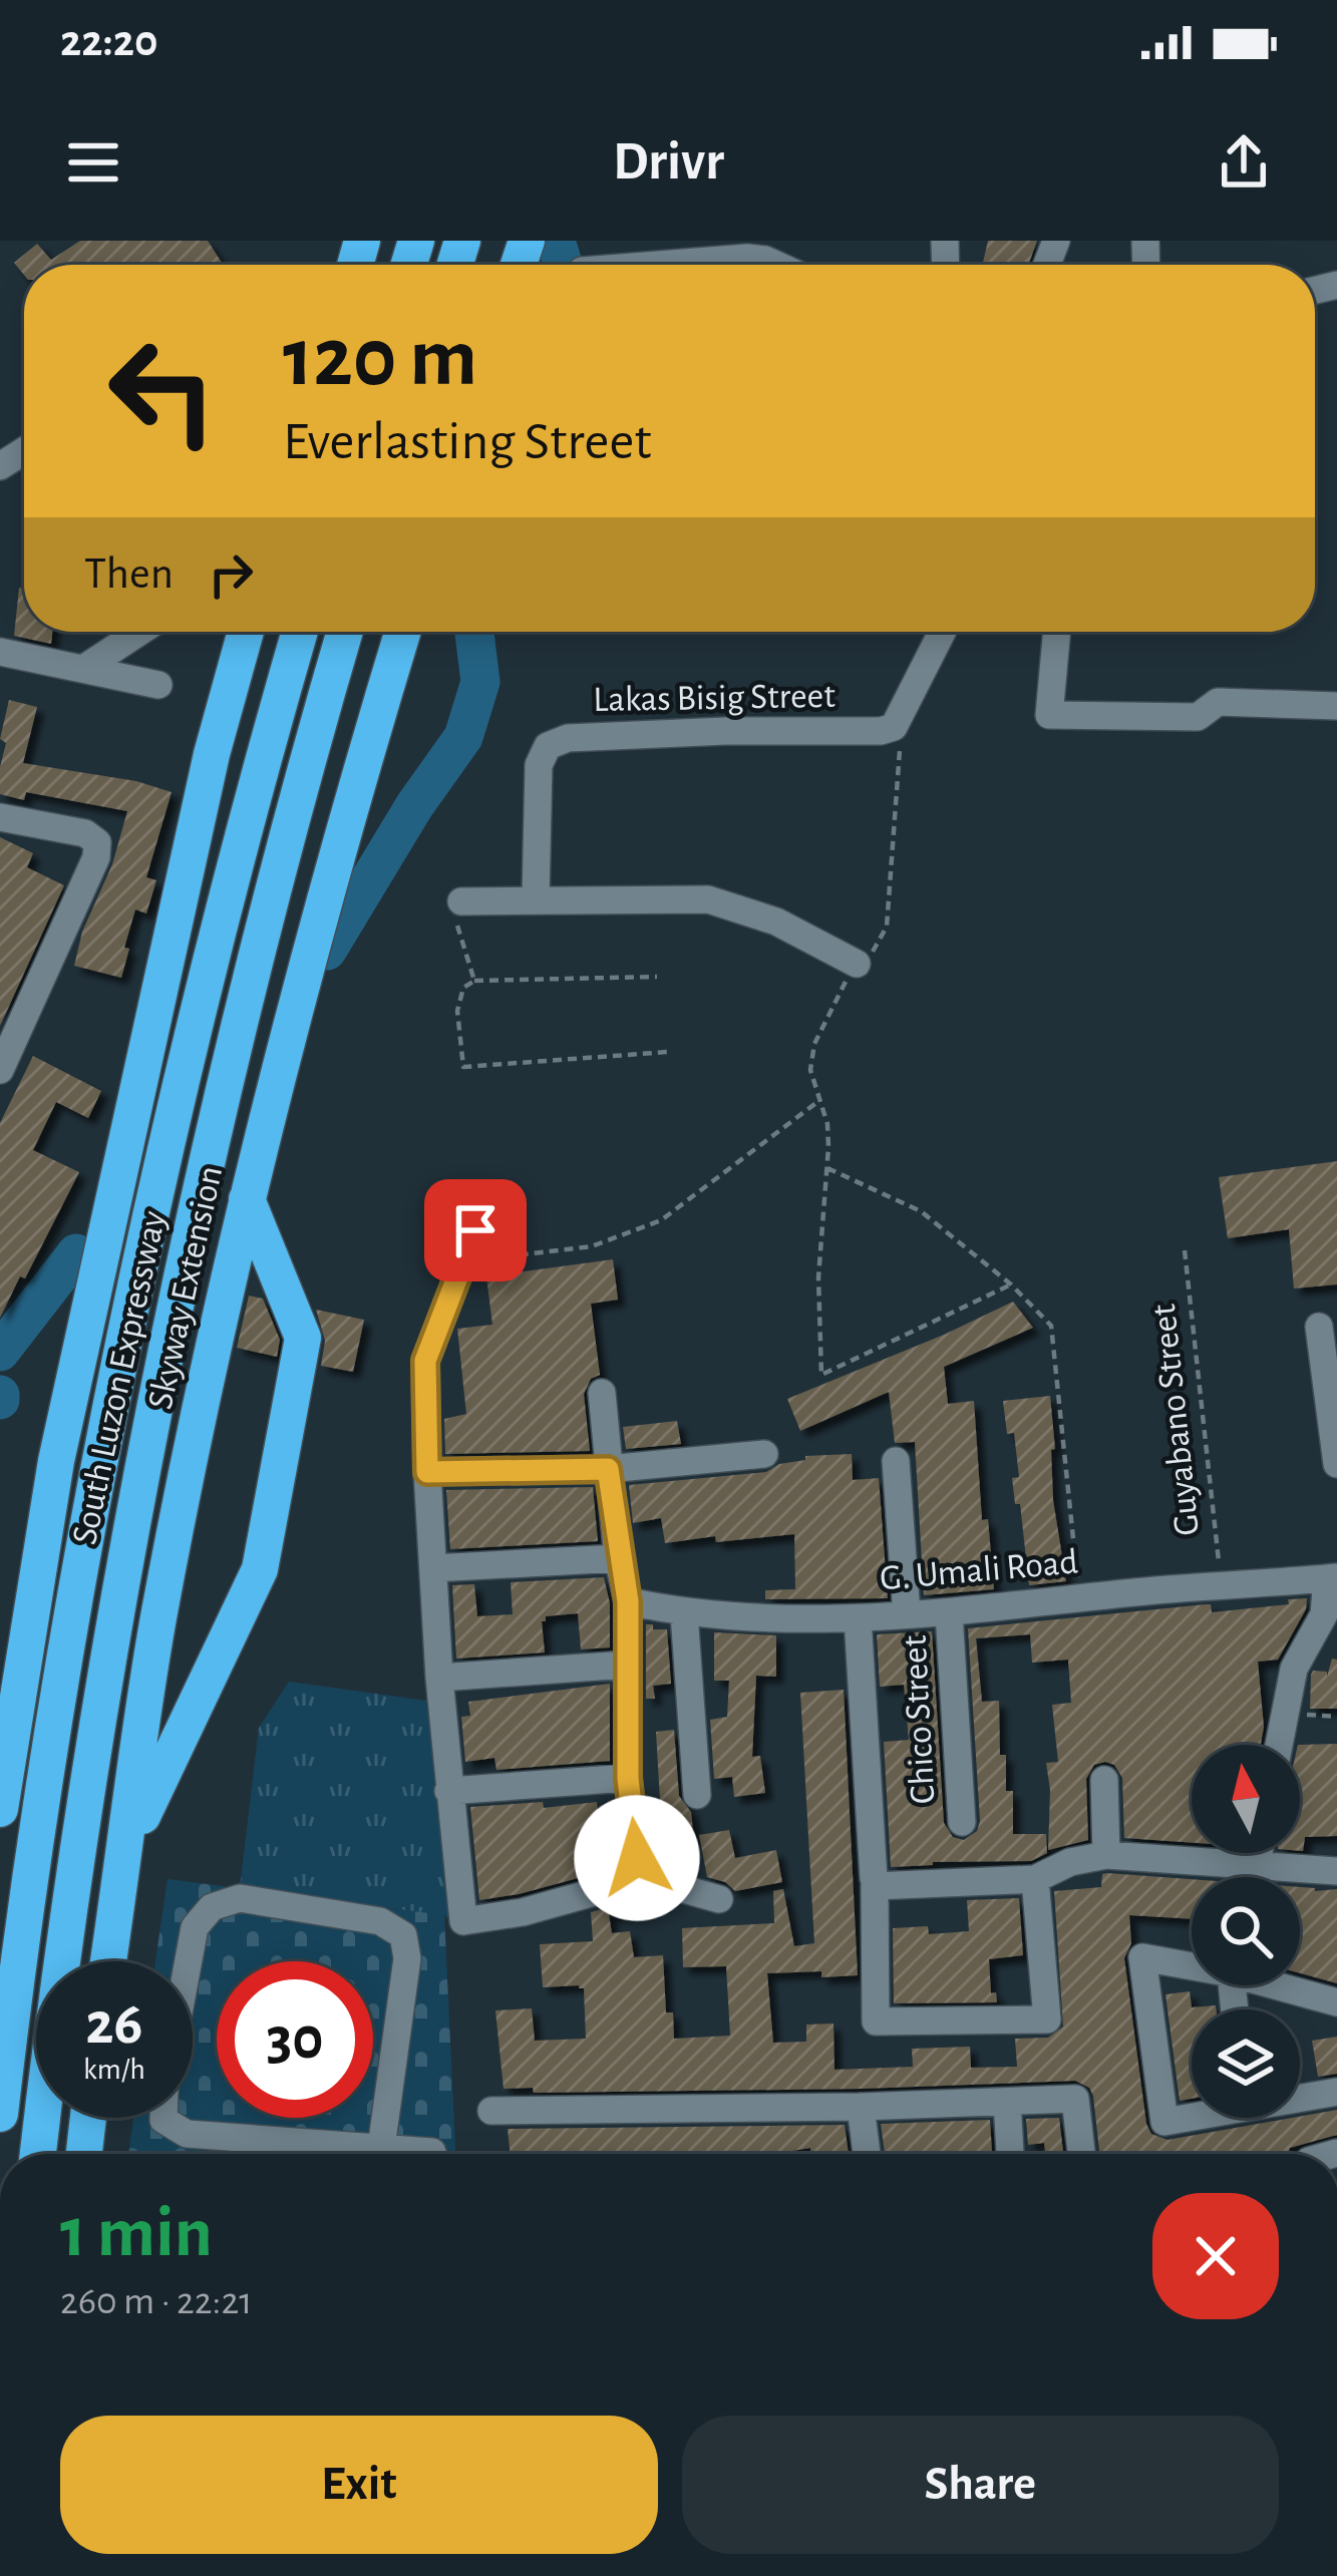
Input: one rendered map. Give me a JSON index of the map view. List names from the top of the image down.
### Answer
{
  "streets": {
    "highway": ["Skyway Extension", "South Luzon Expressway"],
    "street": ["Lakas Bisig Street", "G. Umali Road", "Chico Street"],
    "path": ["Guyabano Street"]
  },
  "crossings": [
    ["Guyabano Street", "G. Umali Road"],
    ["G. Umali Road", "Chico Street"]
  ],
  "north": "top",
  "page": {
    "status": "22:20",
    "header": "Drivr",
    "turn": ["120 m", "Everlasting Street"],
    "then": "Then",
    "speed": "26 km/h",
    "limit": "30",
    "heading": ["1 min", "260 m · 22:21"],
    "buttons": ["Exit", "Share"]
  }
}
